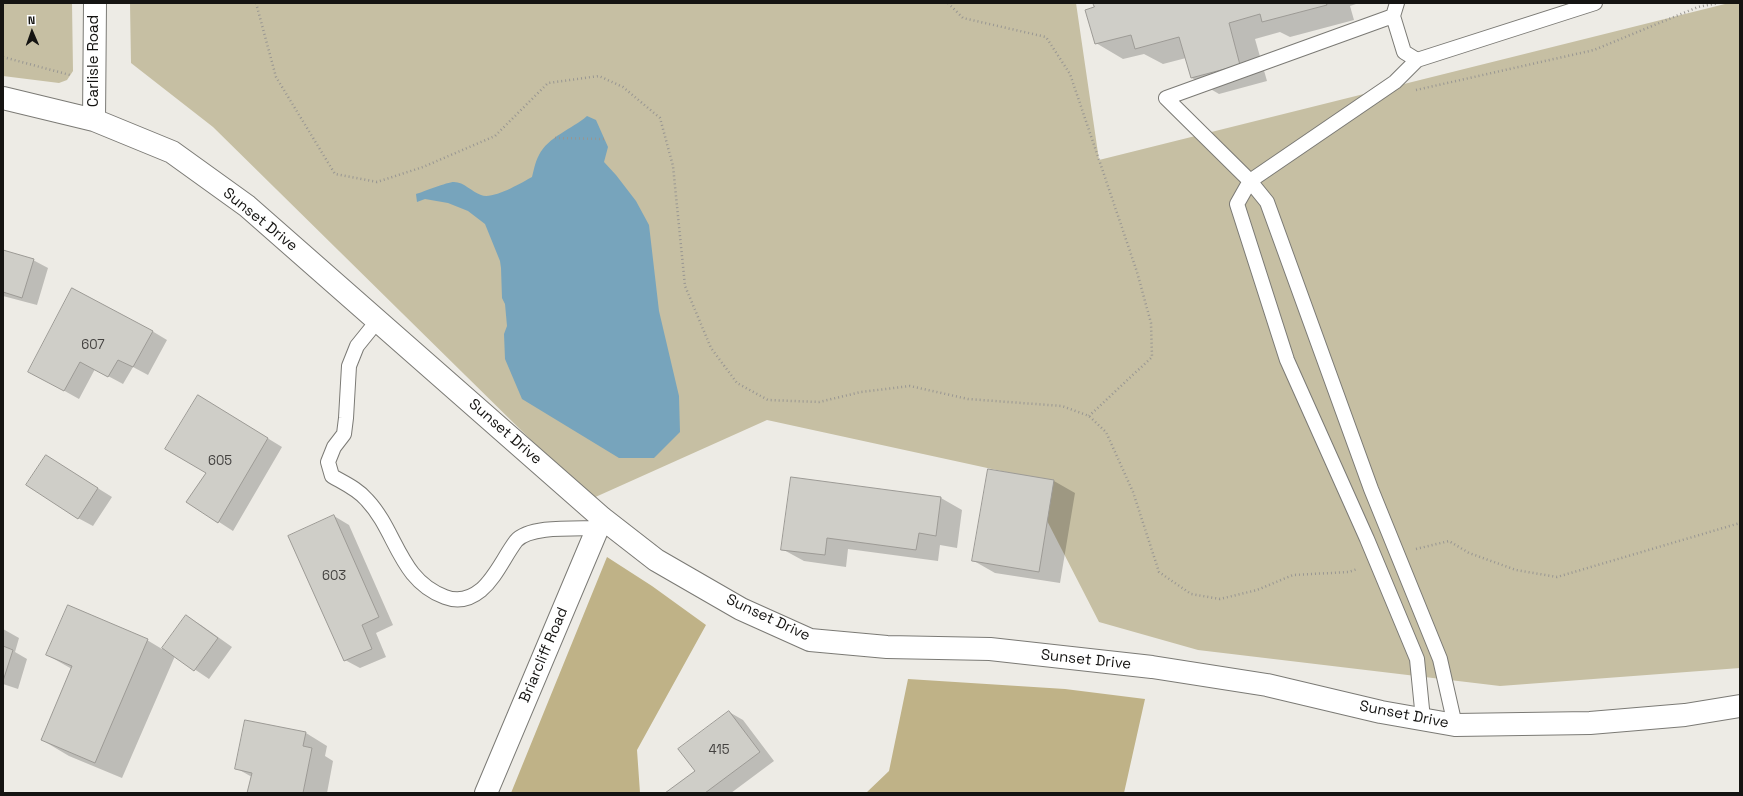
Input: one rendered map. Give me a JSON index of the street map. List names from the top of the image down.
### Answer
{
  "streets": {
    "street": ["Carlisle Road", "Sunset Drive", "Briarcliff Road"]
  },
  "crossings": [
    ["Carlisle Road", "Sunset Drive"],
    ["Sunset Drive", "Briarcliff Road"]
  ],
  "house_numbers": [
    "607",
    "605",
    "603",
    "415"
  ],
  "north": "top"
}
